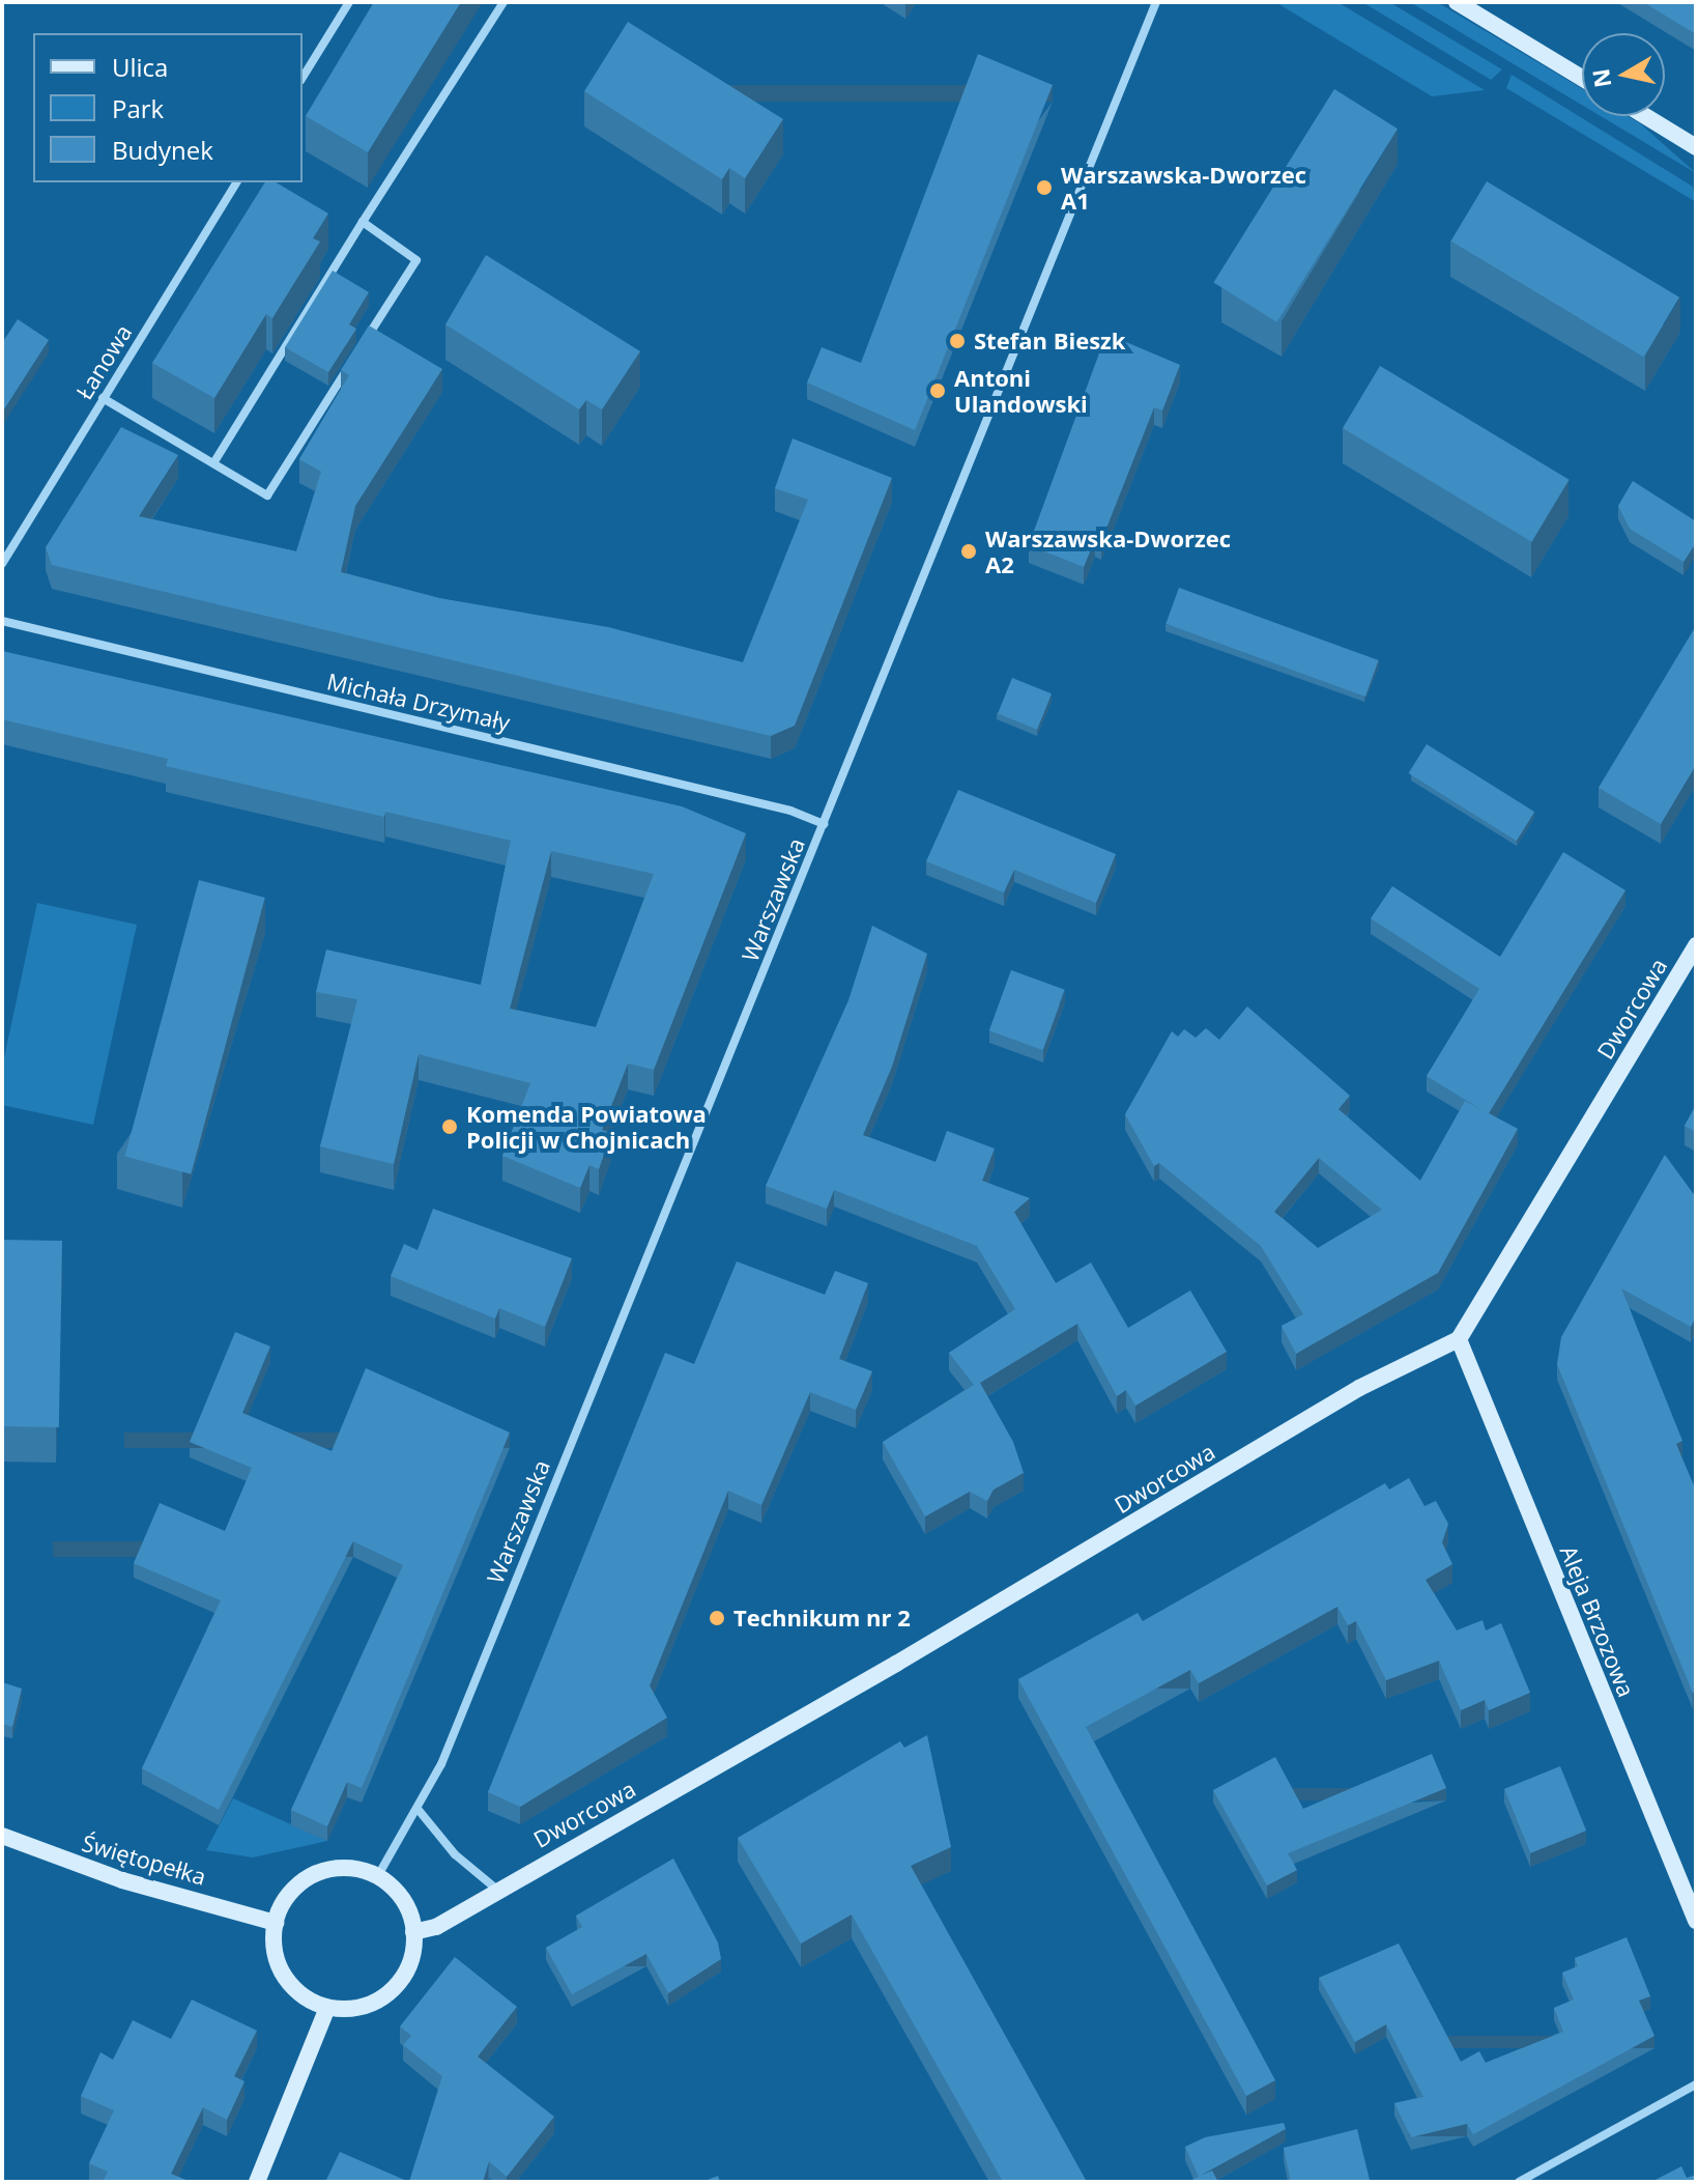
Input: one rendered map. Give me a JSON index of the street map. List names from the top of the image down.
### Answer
{
  "streets": {
    "street": [
      "Łanowa",
      "Michała Drzymały",
      "Warszawska",
      "Dworcowa",
      "Aleja Brzozowa",
      "Świętopełka"
    ]
  },
  "crossings": [
    ["Michała Drzymały", "Warszawska"],
    ["Warszawska", "Dworcowa"],
    ["Warszawska", "Świętopełka"],
    ["Dworcowa", "Aleja Brzozowa"],
    ["Dworcowa", "Świętopełka"]
  ],
  "places": [
    "Warszawska-Dworzec A1",
    "Stefan Bieszk",
    "Antoni Ulandowski",
    "Warszawska-Dworzec A2",
    "Komenda Powiatowa Policji w Chojnicach",
    "Technikum nr 2"
  ],
  "legend": ["Ulica", "Park", "Budynek"],
  "north": "left"
}
